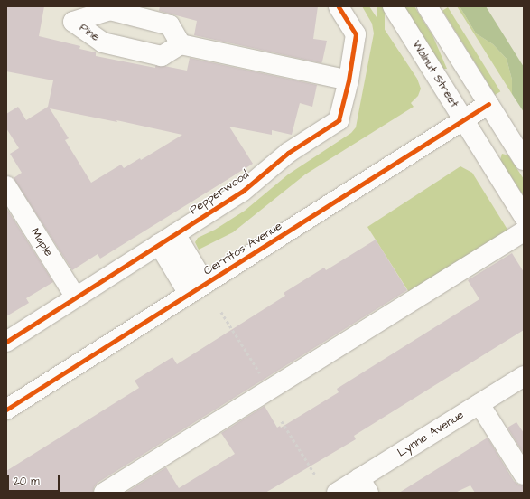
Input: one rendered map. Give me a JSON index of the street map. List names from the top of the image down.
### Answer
{
  "streets": {
    "street": [
      "Walnut Street",
      "Pepperwood",
      "Maple",
      "Cerritos Avenue",
      "Lynne Avenue"
    ]
  },
  "crossings": [
    ["Walnut Street", "Cerritos Avenue"],
    ["Pepperwood", "Maple"]
  ],
  "scale_bar": "20 m"
}
